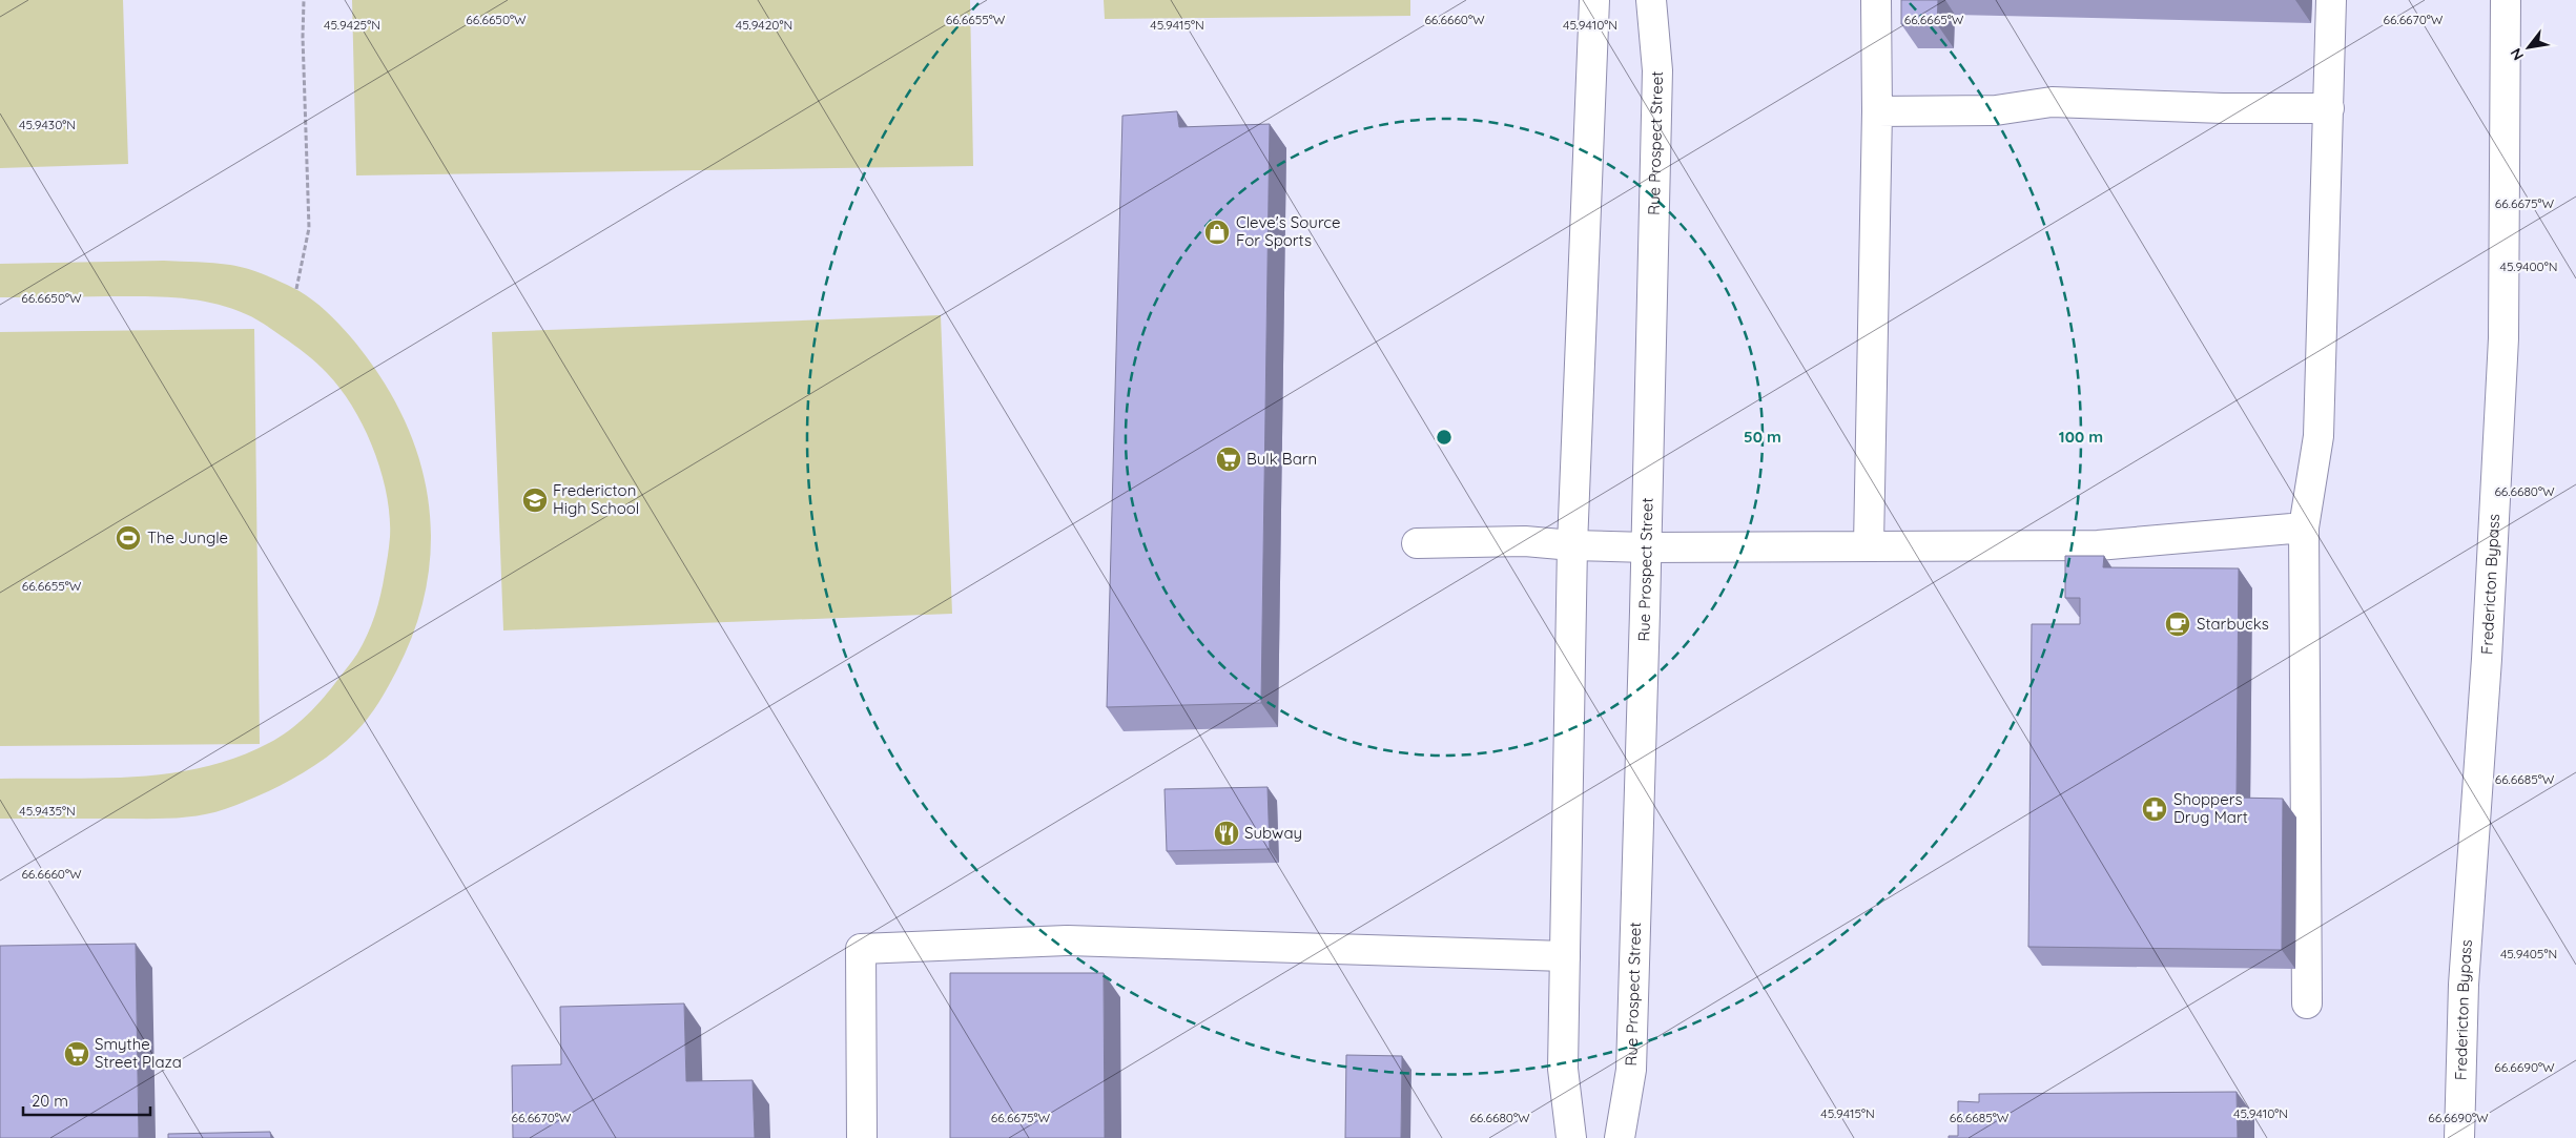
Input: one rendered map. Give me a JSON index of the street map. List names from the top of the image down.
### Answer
{
  "streets": {
    "main road": ["Rue Prospect Street", "Fredericton Bypass"]
  },
  "places": {
    "shop": ["Cleve's Source For Sports"],
    "supermarket": ["Bulk Barn", "Smythe Street Plaza"],
    "school or university": ["Fredericton High School"],
    "sports": ["The Jungle"],
    "cafe": ["Starbucks"],
    "pharmacy": ["Shoppers Drug Mart"],
    "restaurant": ["Subway"]
  },
  "scale_bar": "20 m",
  "north": "bottom left",
  "coordinates": [
    "66.6655°W",
    "66.6670°W",
    "66.6650°W",
    "66.6660°W",
    "66.6665°W",
    "45.9425°N",
    "45.9420°N",
    "45.9415°N",
    "45.9410°N",
    "45.9430°N",
    "66.6675°W",
    "45.9400°N",
    "66.6680°W",
    "66.6685°W",
    "45.9435°N",
    "45.9405°N",
    "66.6690°W"
  ],
  "rings": ["50 m", "100 m"]
}
